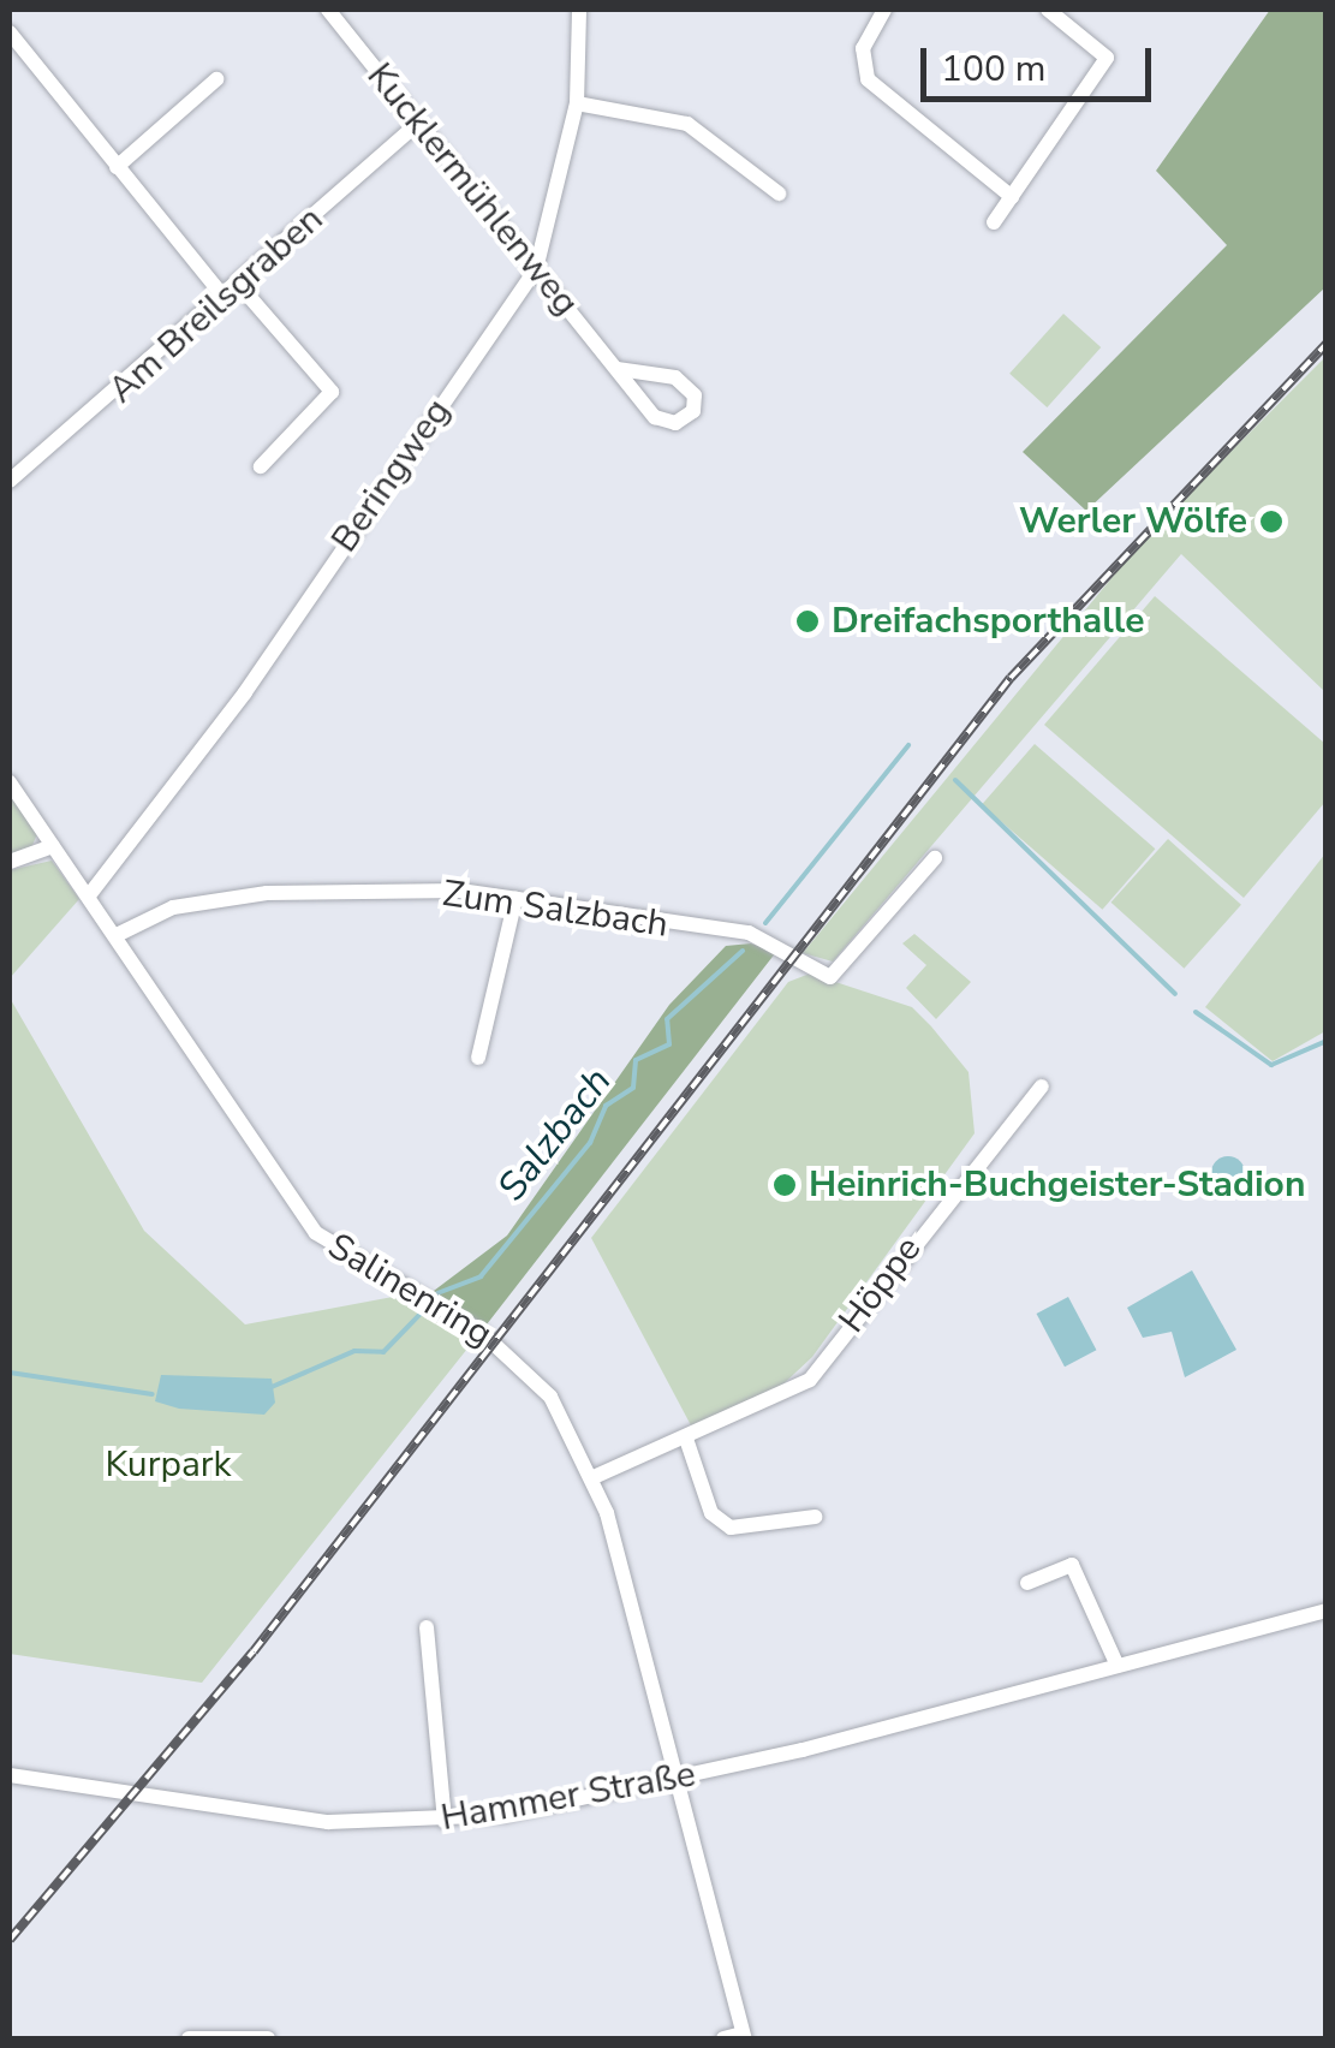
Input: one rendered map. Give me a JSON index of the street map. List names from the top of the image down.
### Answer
{
  "streets": {
    "street": [
      "Kucklermühlenweg",
      "Am Breilsgraben",
      "Beringweg",
      "Zum Salzbach",
      "Höppe",
      "Salinenring",
      "Hammer Straße"
    ]
  },
  "crossings": [
    ["Kucklermühlenweg", "Am Breilsgraben"],
    ["Kucklermühlenweg", "Beringweg"],
    ["Beringweg", "Salinenring"],
    ["Zum Salzbach", "Salinenring"],
    ["Höppe", "Salinenring"],
    ["Salinenring", "Hammer Straße"]
  ],
  "water": ["Salzbach"],
  "parks": ["Kurpark"],
  "places": ["Werler Wölfe", "Dreifachsporthalle", "Heinrich-Buchgeister-Stadion"],
  "scale_bar": "100 m"
}
